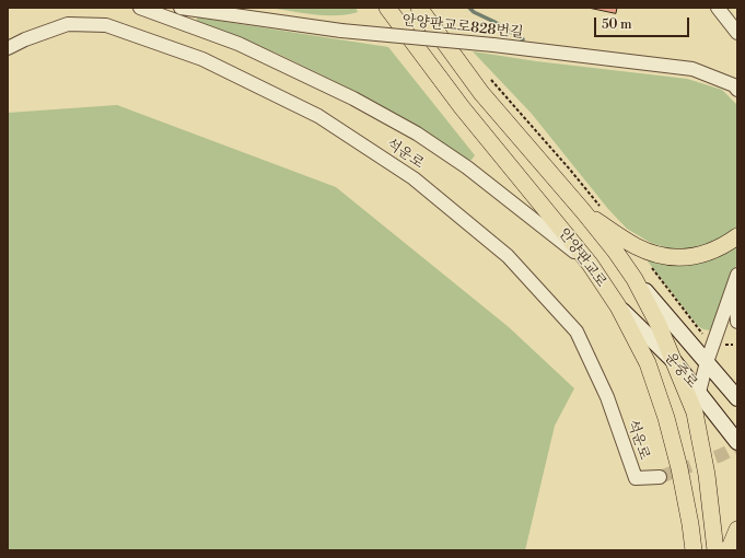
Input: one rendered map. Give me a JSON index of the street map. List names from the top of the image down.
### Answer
{
  "streets": {
    "main road": ["안양판교로", "운중로"],
    "street": ["안양판교로828번길", "석운로"]
  },
  "crossings": [
    ["안양판교로", "운중로"]
  ],
  "scale_bar": "50 m"
}
